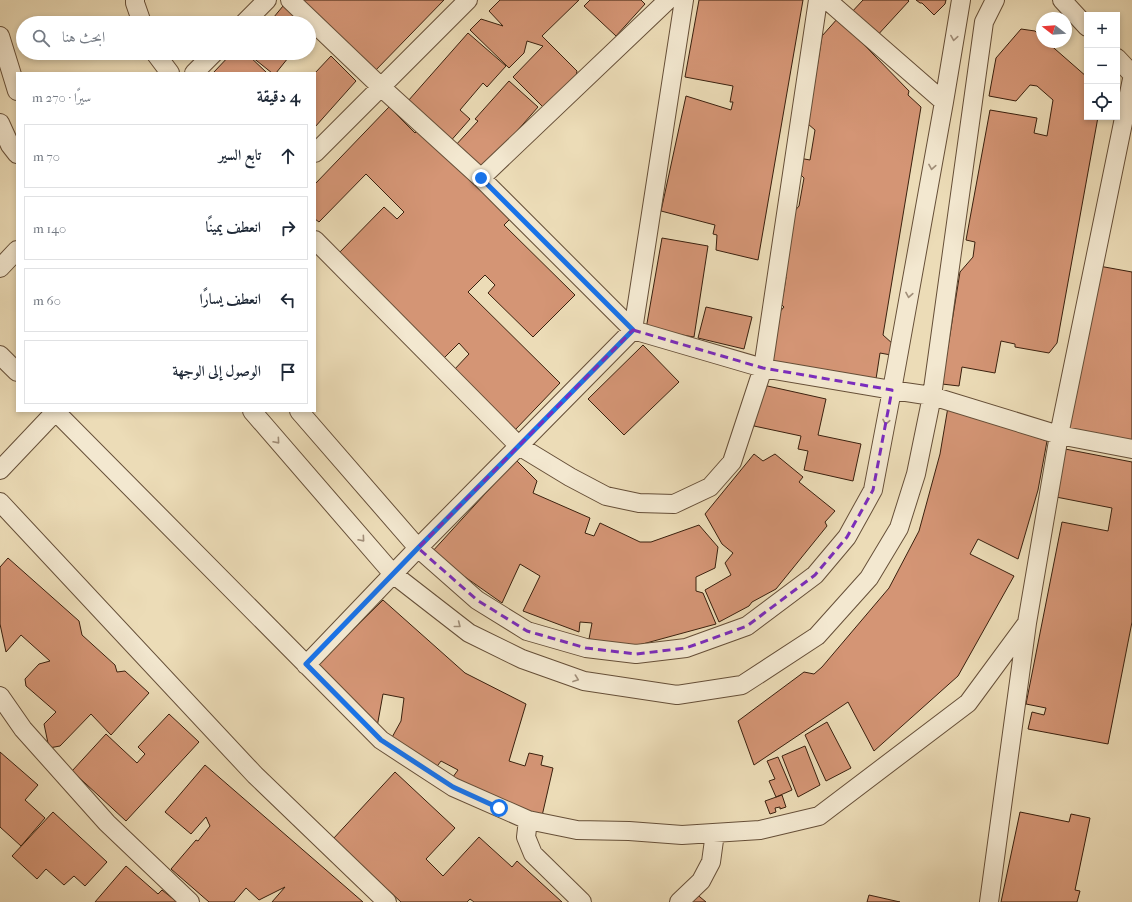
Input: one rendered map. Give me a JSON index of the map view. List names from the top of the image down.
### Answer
{
  "north": "left",
  "page": {
    "map_buttons": ["+", "−"],
    "search": "ابحث هنا",
    "heading": ["4 دقيقة", "سيرًا · 270 m"],
    "list": [
      ["تابع السير", "70 m"],
      ["انعطف يمينًا", "140 m"],
      ["انعطف يسارًا", "60 m"],
      "الوصول إلى الوجهة"
    ]
  }
}
